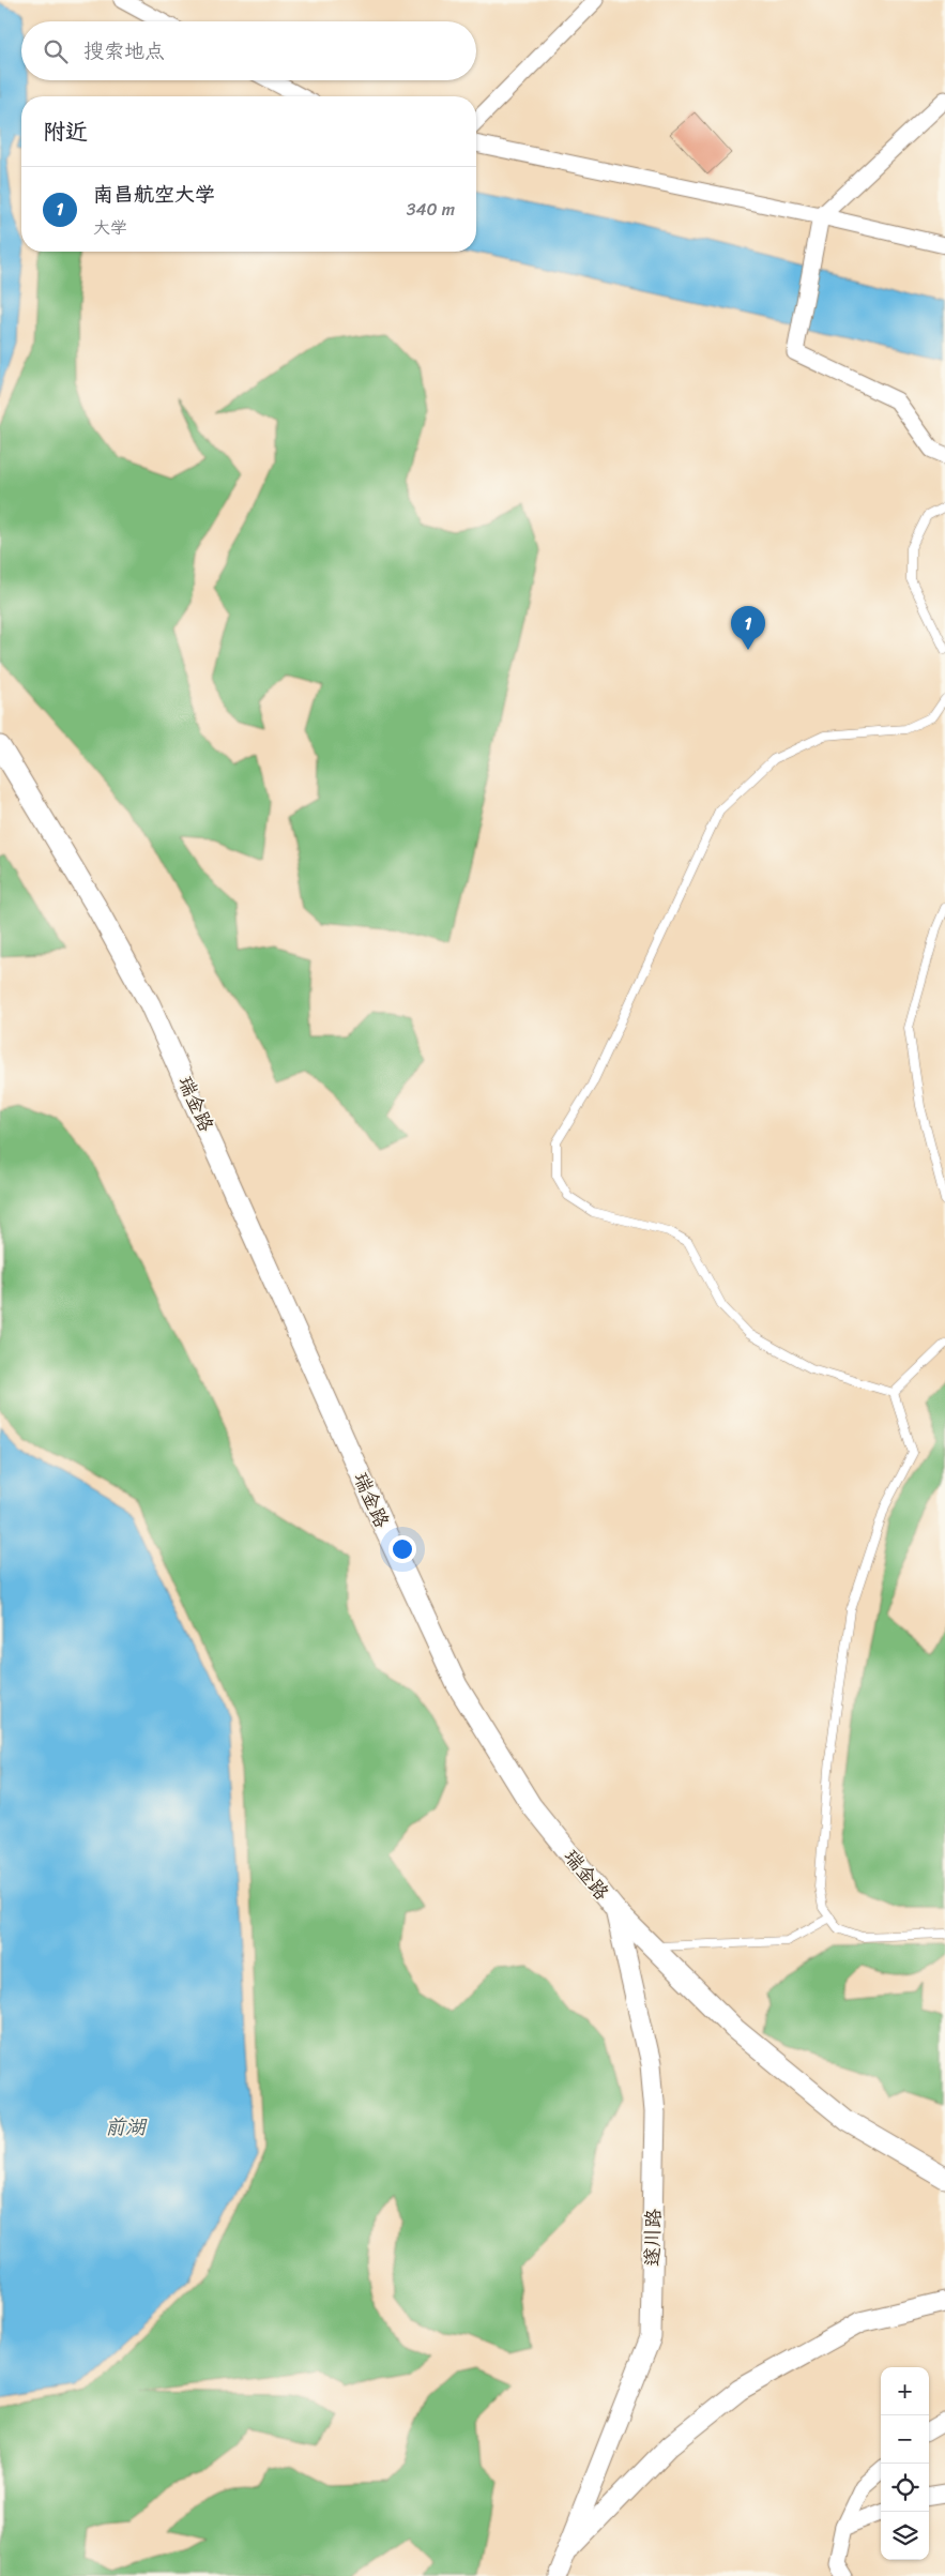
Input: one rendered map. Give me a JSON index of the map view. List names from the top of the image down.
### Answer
{
  "streets": {
    "street": ["瑞金路", "遂川路"]
  },
  "crossings": [
    ["瑞金路", "遂川路"]
  ],
  "water": ["前湖"],
  "page": {
    "search": "搜索地点",
    "heading": "附近",
    "list": [
      {
        "mark": "1",
        "name": "南昌航空大学",
        "note": "大学",
        "value": "340 m"
      }
    ],
    "pins": "1",
    "map_buttons": ["+", "−"]
  }
}
